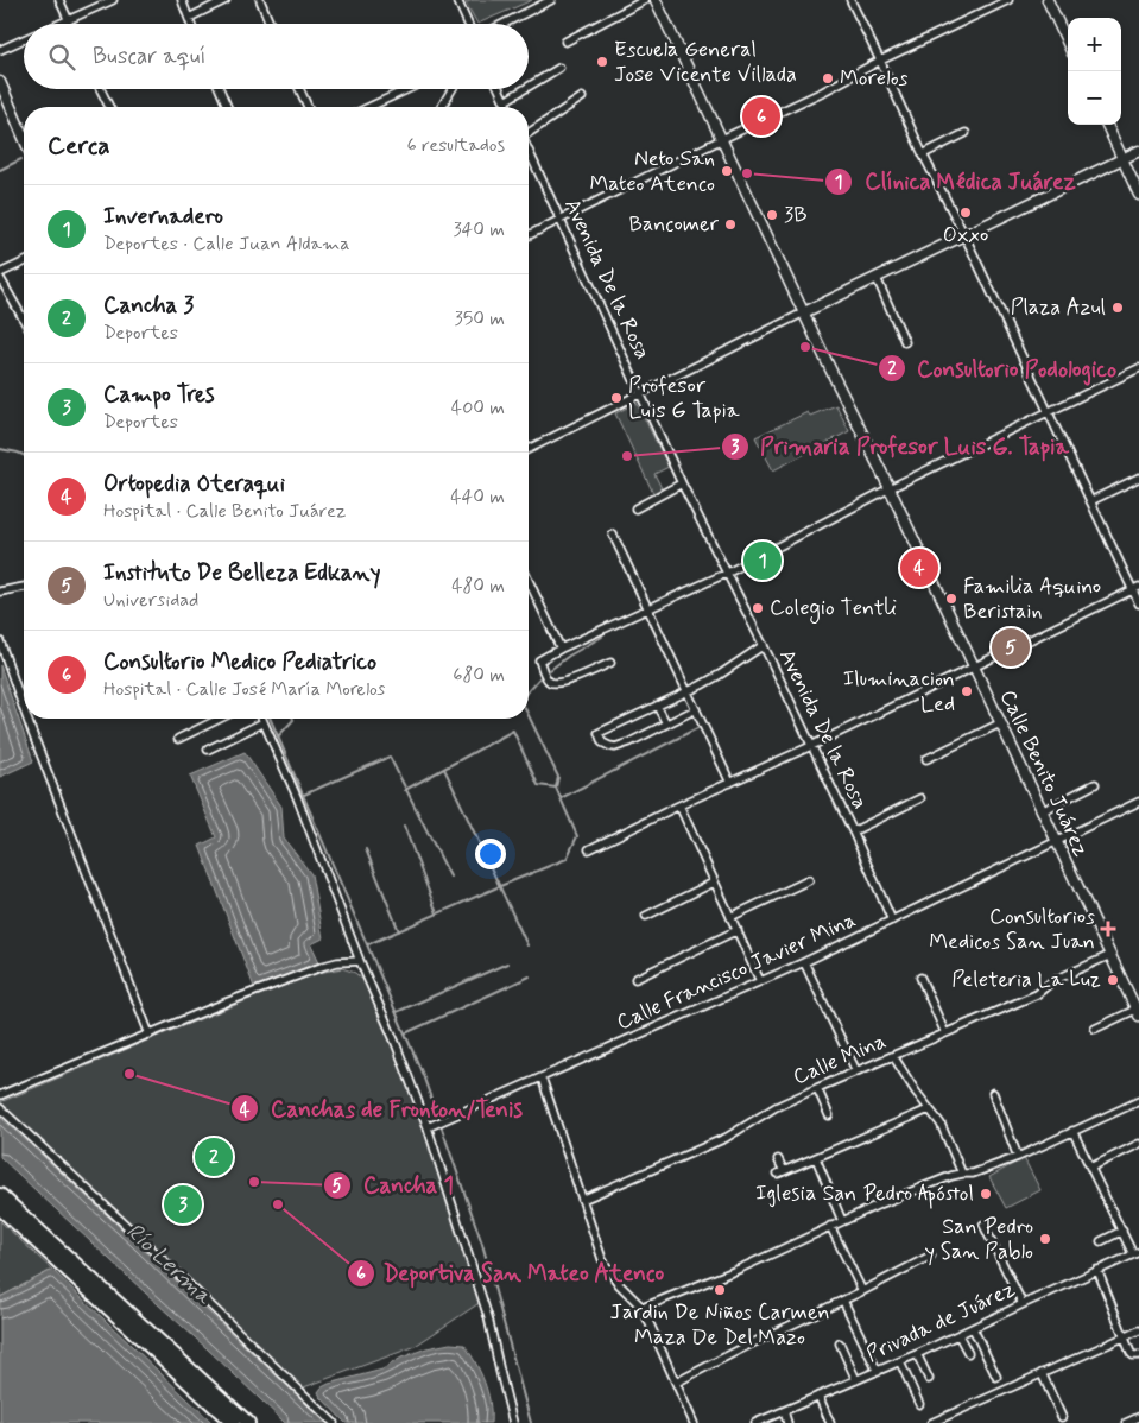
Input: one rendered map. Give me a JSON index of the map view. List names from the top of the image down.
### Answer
{
  "streets": {
    "main road": ["Calle Benito Juárez"],
    "street": [
      "Avenida De la Rosa",
      "Calle Francisco Javier Mina",
      "Calle Mina",
      "Privada de Juárez"
    ]
  },
  "crossings": [
    ["Avenida De la Rosa", "Calle Francisco Javier Mina"],
    ["Calle Benito Juárez", "Calle Francisco Javier Mina"],
    ["Calle Benito Juárez", "Calle Mina"]
  ],
  "water": ["Río Lerma"],
  "places": {
    "other": [
      "Escuela General Jose Vicente Villada",
      "Morelos",
      "Neto San Mateo Atenco",
      "Clínica Médica Juárez",
      "Oxxo",
      "3B",
      "Bancomer",
      "Plaza Azul",
      "Consultorio Podologico",
      "Profesor Luis G Tapia",
      "Primaria Profesor Luis G. Tapia",
      "Familia Aquino Beristain",
      "Colegio Tentli",
      "Iluminacion Led",
      "Peleteria La Luz",
      "Canchas de Fronton/Tenis",
      "Cancha 1",
      "Iglesia San Pedro Apóstol",
      "Deportiva San Mateo Atenco",
      "San Pedro y San Pablo",
      "Jardin De Niños Carmen Maza De Del Mazo"
    ],
    "health": ["Consultorios Medicos San Juan"]
  },
  "page": {
    "map_buttons": ["+", "−"],
    "search": "Buscar aquí",
    "pins": [
      "6",
      "1",
      "4",
      "5",
      "2",
      "3"
    ],
    "heading": ["Cerca", "6 resultados"],
    "list": [
      {
        "mark": "1",
        "name": "Invernadero",
        "note": "Deportes · Calle Juan Aldama",
        "value": "340 m"
      },
      {
        "mark": "2",
        "name": "Cancha 3",
        "note": "Deportes",
        "value": "350 m"
      },
      {
        "mark": "3",
        "name": "Campo Tres",
        "note": "Deportes",
        "value": "400 m"
      },
      {
        "mark": "4",
        "name": "Ortopedia Oteraqui",
        "note": "Hospital · Calle Benito Juárez",
        "value": "440 m"
      },
      {
        "mark": "5",
        "name": "Instituto De Belleza Edkany",
        "note": "Universidad",
        "value": "480 m"
      },
      {
        "mark": "6",
        "name": "Consultorio Medico Pediatrico",
        "note": "Hospital · Calle José María Morelos",
        "value": "680 m"
      }
    ]
  }
}
